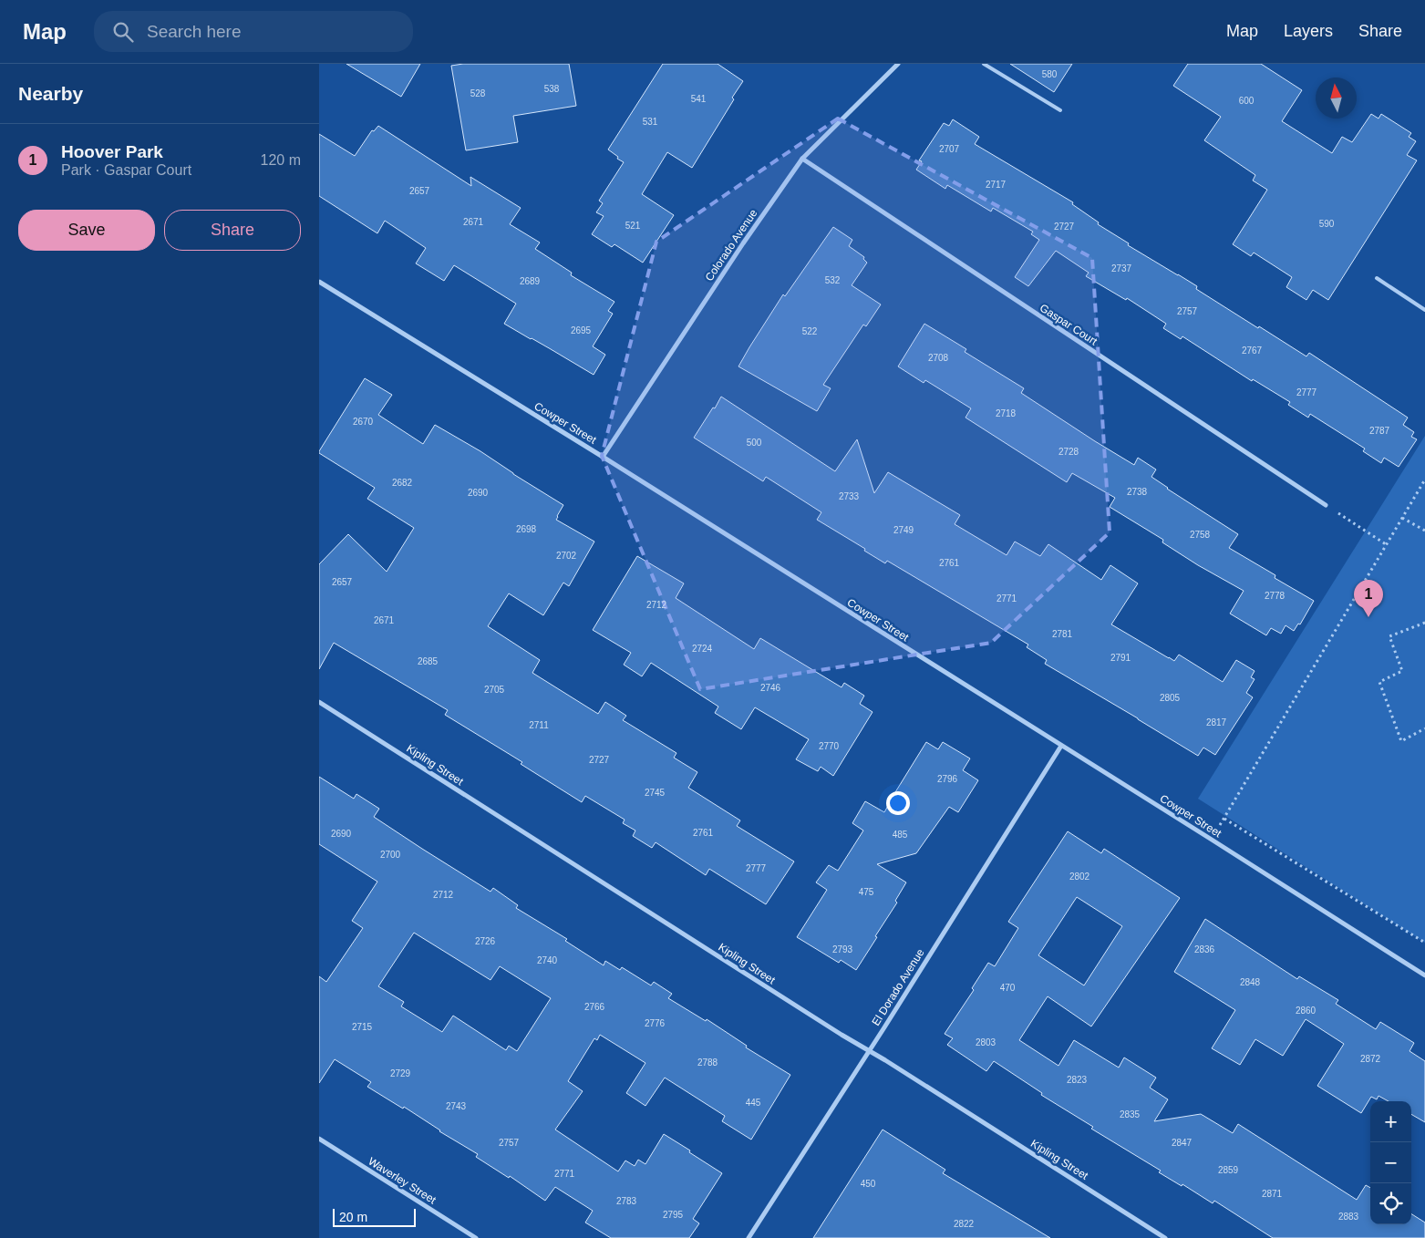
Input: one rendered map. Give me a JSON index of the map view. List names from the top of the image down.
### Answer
{
  "streets": {
    "street": [
      "Colorado Avenue",
      "Gaspar Court",
      "Cowper Street",
      "Kipling Street",
      "El Dorado Avenue",
      "Waverley Street"
    ]
  },
  "crossings": [
    ["Colorado Avenue", "Gaspar Court"],
    ["Colorado Avenue", "Cowper Street"],
    ["Cowper Street", "El Dorado Avenue"],
    ["Kipling Street", "El Dorado Avenue"]
  ],
  "house_numbers": [
    "580",
    "538",
    "528",
    "541",
    "600",
    "531",
    "2707",
    "2717",
    "2657",
    "2671",
    "590",
    "521",
    "2727",
    "2737",
    "532",
    "2689",
    "2757",
    "2695",
    "522",
    "2767",
    "2708",
    "2777",
    "2718",
    "2670",
    "2787",
    "500",
    "2728",
    "2682",
    "2738",
    "2690",
    "2733",
    "2698",
    "2749",
    "2758",
    "2702",
    "2761",
    "2657",
    "2778",
    "2771",
    "2712",
    "2671",
    "2781",
    "2724",
    "2791",
    "2685",
    "2746",
    "2705",
    "2805",
    "2817",
    "2711",
    "2770",
    "2727",
    "2796",
    "2745",
    "2761",
    "2690",
    "485",
    "2700",
    "2777",
    "2802",
    "475",
    "2712",
    "2726",
    "2793",
    "2836",
    "2740",
    "2848",
    "470",
    "2766",
    "2860",
    "2776",
    "2715",
    "2803",
    "2872",
    "2788",
    "2729",
    "2823",
    "445",
    "2743",
    "2835",
    "2757",
    "2847",
    "2859",
    "2771",
    "450",
    "2871",
    "2783",
    "2795",
    "2883",
    "2822"
  ],
  "scale_bar": "20 m",
  "north": "top",
  "page": {
    "header": "Map",
    "search": "Search here",
    "nav": ["Map", "Layers", "Share"],
    "heading": "Nearby",
    "list": [
      {
        "mark": "1",
        "name": "Hoover Park",
        "note": "Park · Gaspar Court",
        "value": "120 m"
      }
    ],
    "buttons": ["Save", "Share"],
    "pins": "1",
    "map_buttons": ["+", "−"],
    "scale": "20 m"
  }
}
